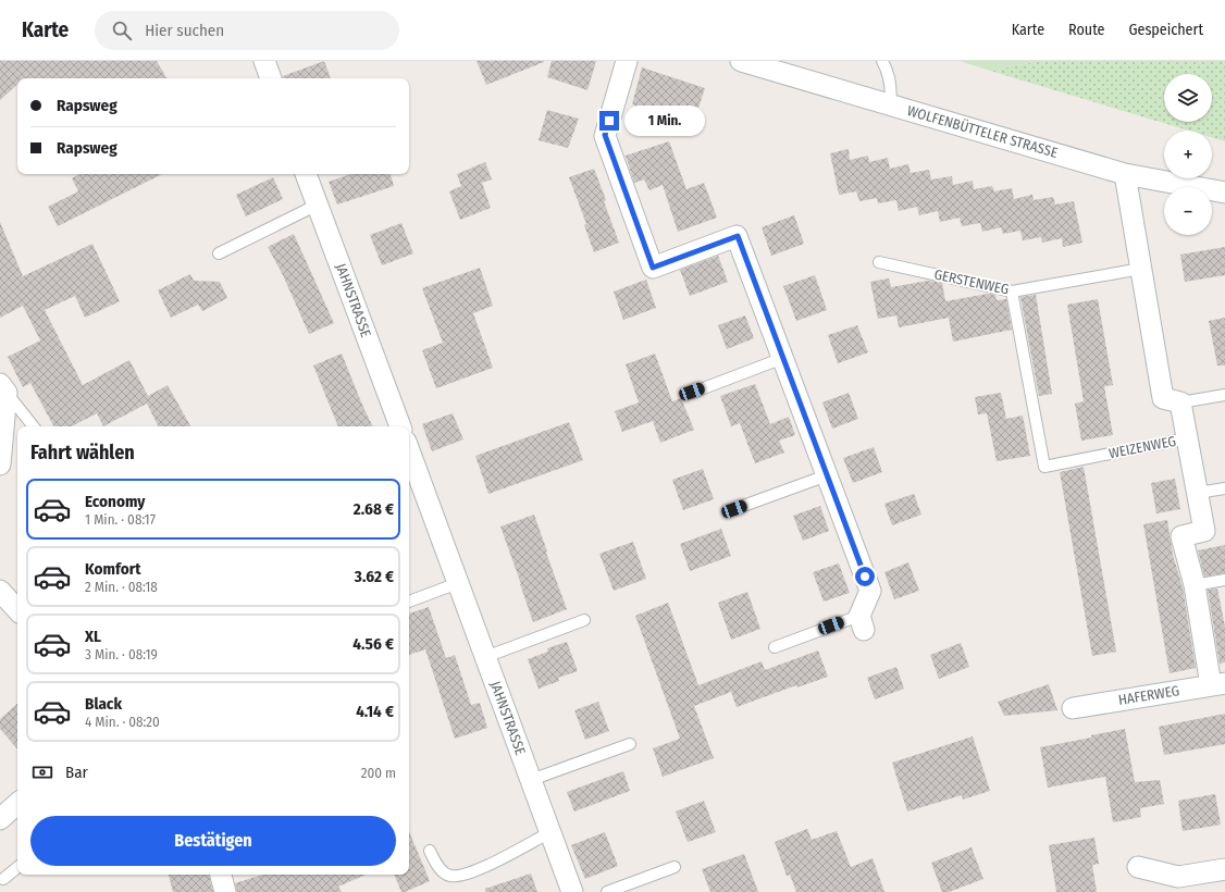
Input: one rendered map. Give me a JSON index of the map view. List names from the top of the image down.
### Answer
{
  "streets": {
    "street": [
      "WOLFENBÜTTELER STRASSE",
      "JAHNSTRASSE",
      "WEIZENWEG",
      "HAFERWEG"
    ],
    "lane": ["GERSTENWEG"]
  },
  "crossings": [
    ["GERSTENWEG", "WEIZENWEG"],
    ["WEIZENWEG", "HAFERWEG"]
  ],
  "page": {
    "header": "Karte",
    "search": "Hier suchen",
    "nav": ["Karte", "Route", "Gespeichert"],
    "map_buttons": ["+", "−"],
    "banner": ["Rapsweg", "Rapsweg"],
    "bubble": "1 Min.",
    "heading": "Fahrt wählen",
    "list": [
      {
        "name": "Economy",
        "note": "1 Min. · 08:17",
        "value": "2.68 €"
      },
      {
        "name": "Komfort",
        "note": "2 Min. · 08:18",
        "value": "3.62 €"
      },
      {
        "name": "XL",
        "note": "3 Min. · 08:19",
        "value": "4.56 €"
      },
      {
        "name": "Black",
        "note": "4 Min. · 08:20",
        "value": "4.14 €"
      }
    ],
    "pay": ["Bar", "200 m"],
    "buttons": "Bestätigen"
  }
}
